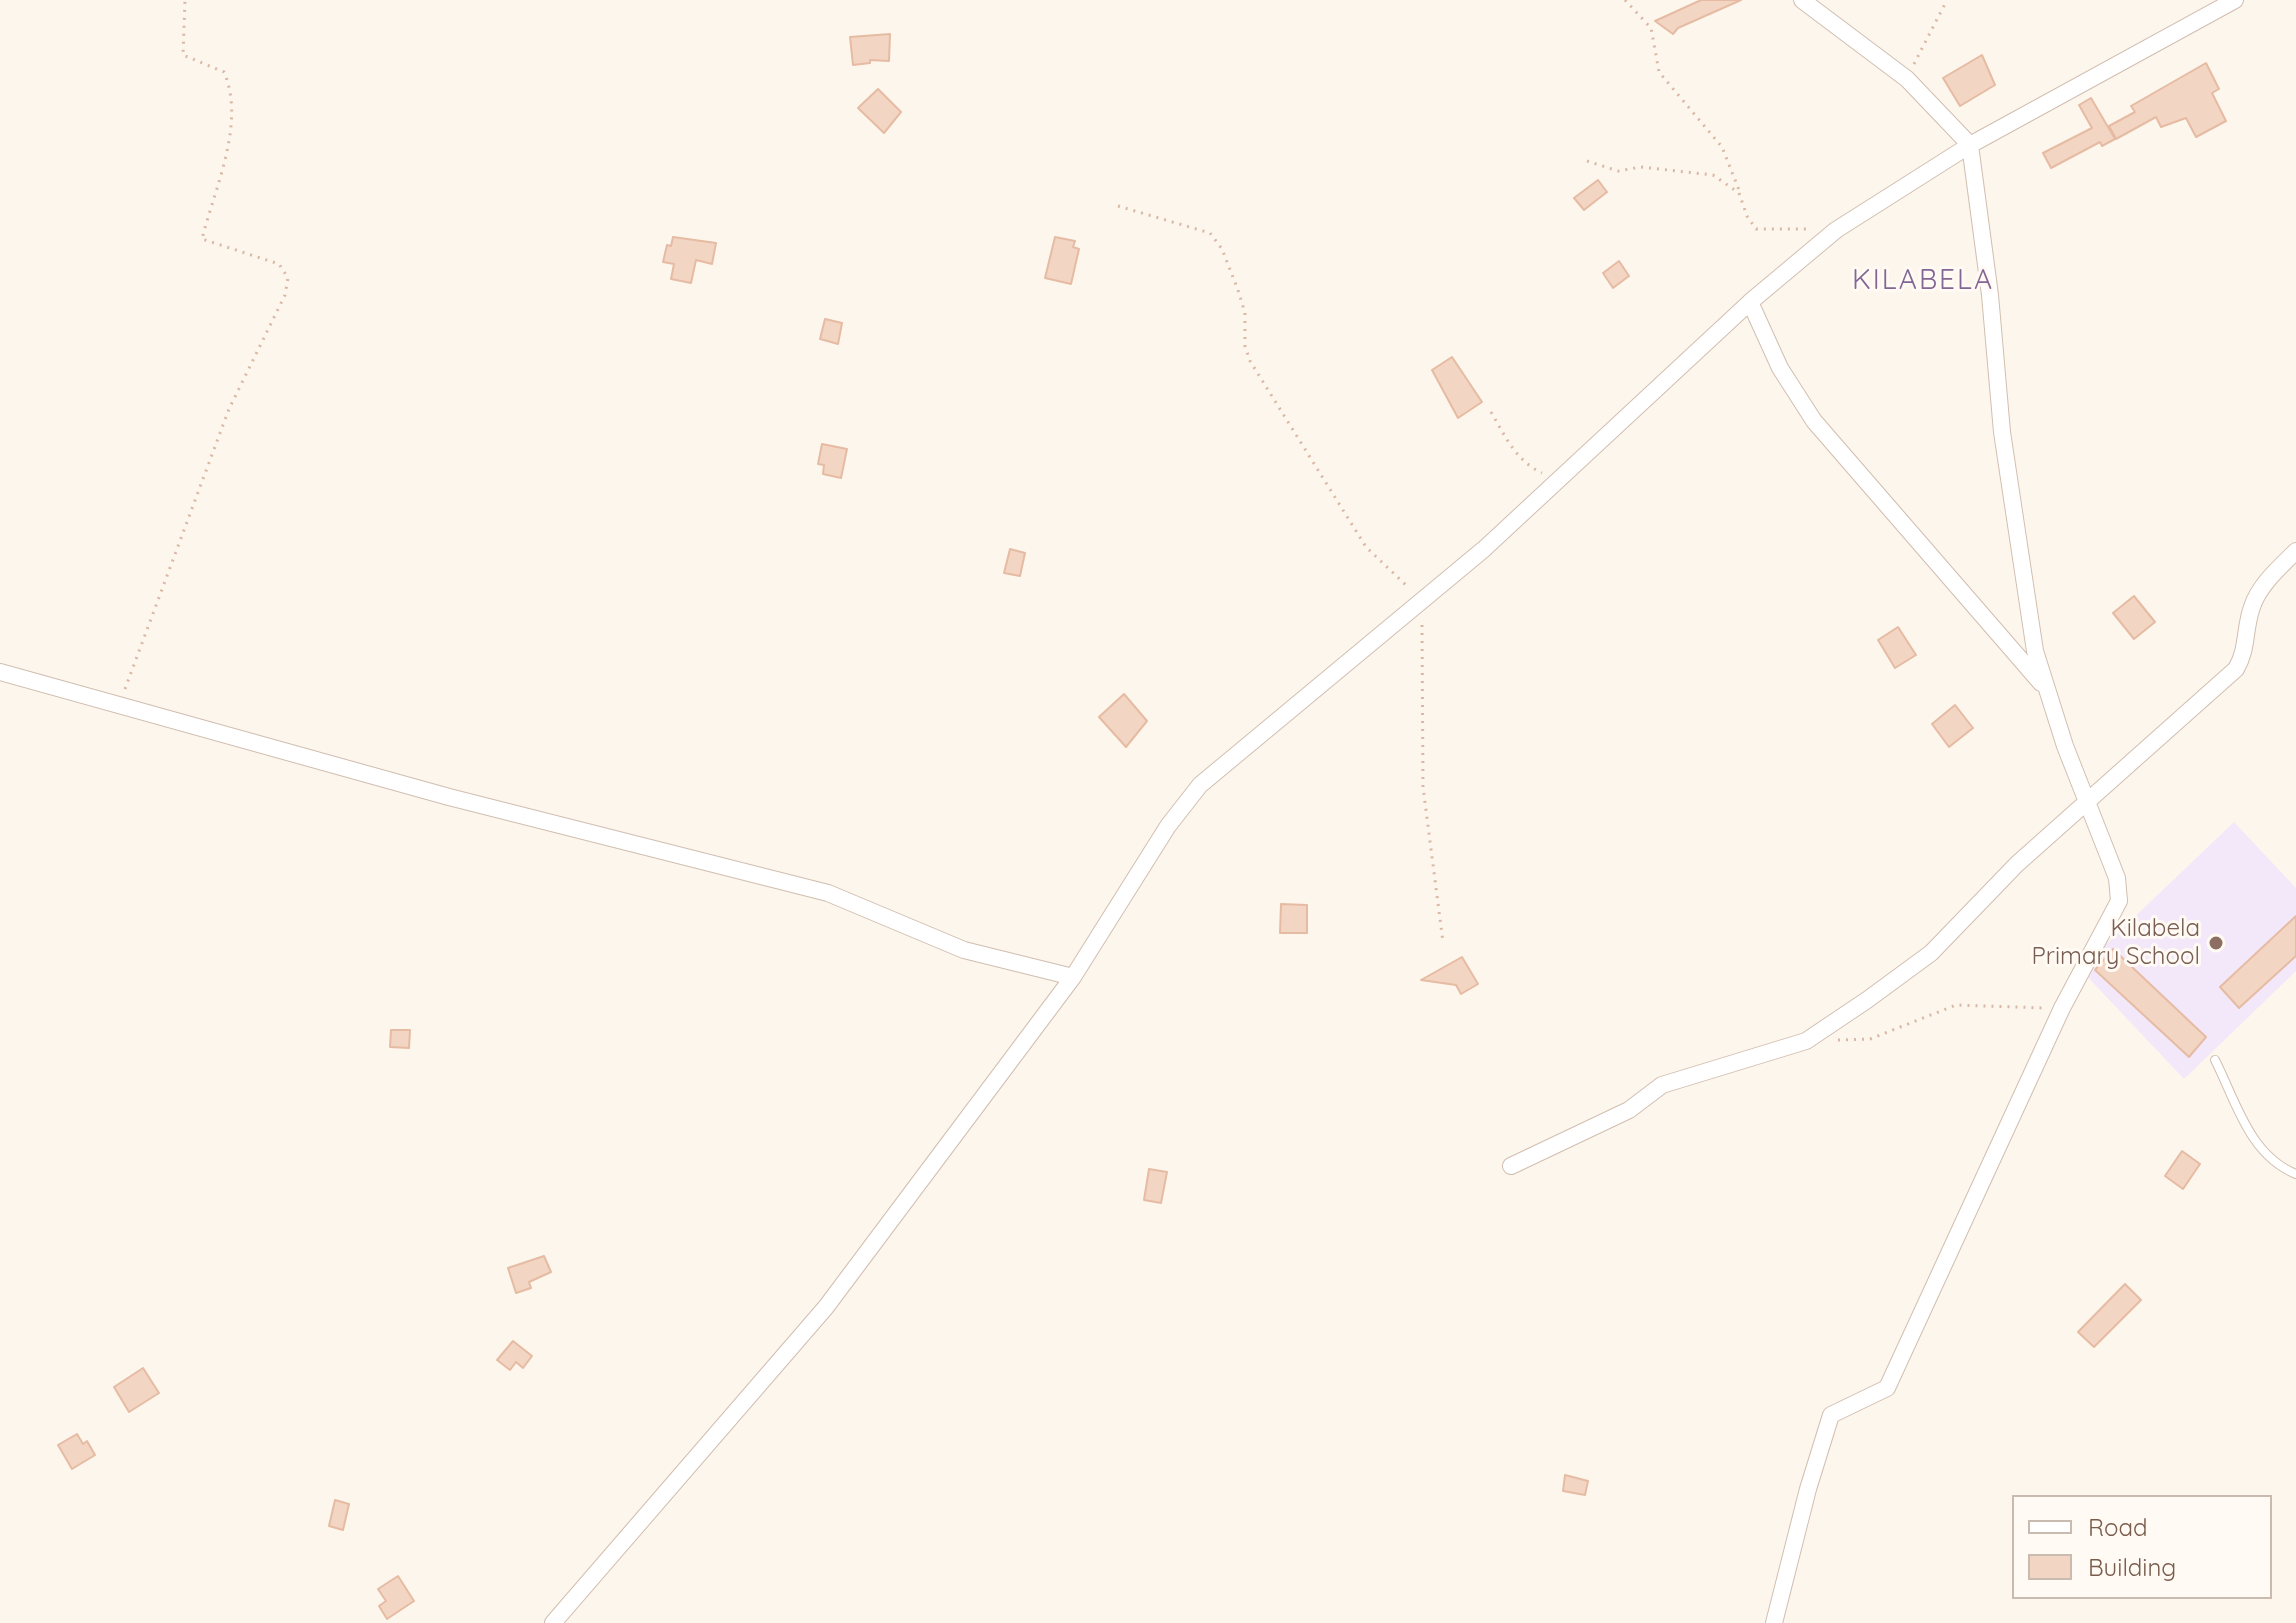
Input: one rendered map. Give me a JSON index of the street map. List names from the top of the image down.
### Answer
{
  "districts": ["KILABELA"],
  "places": ["Kilabela Primary School"],
  "legend": ["Road", "Building"]
}
